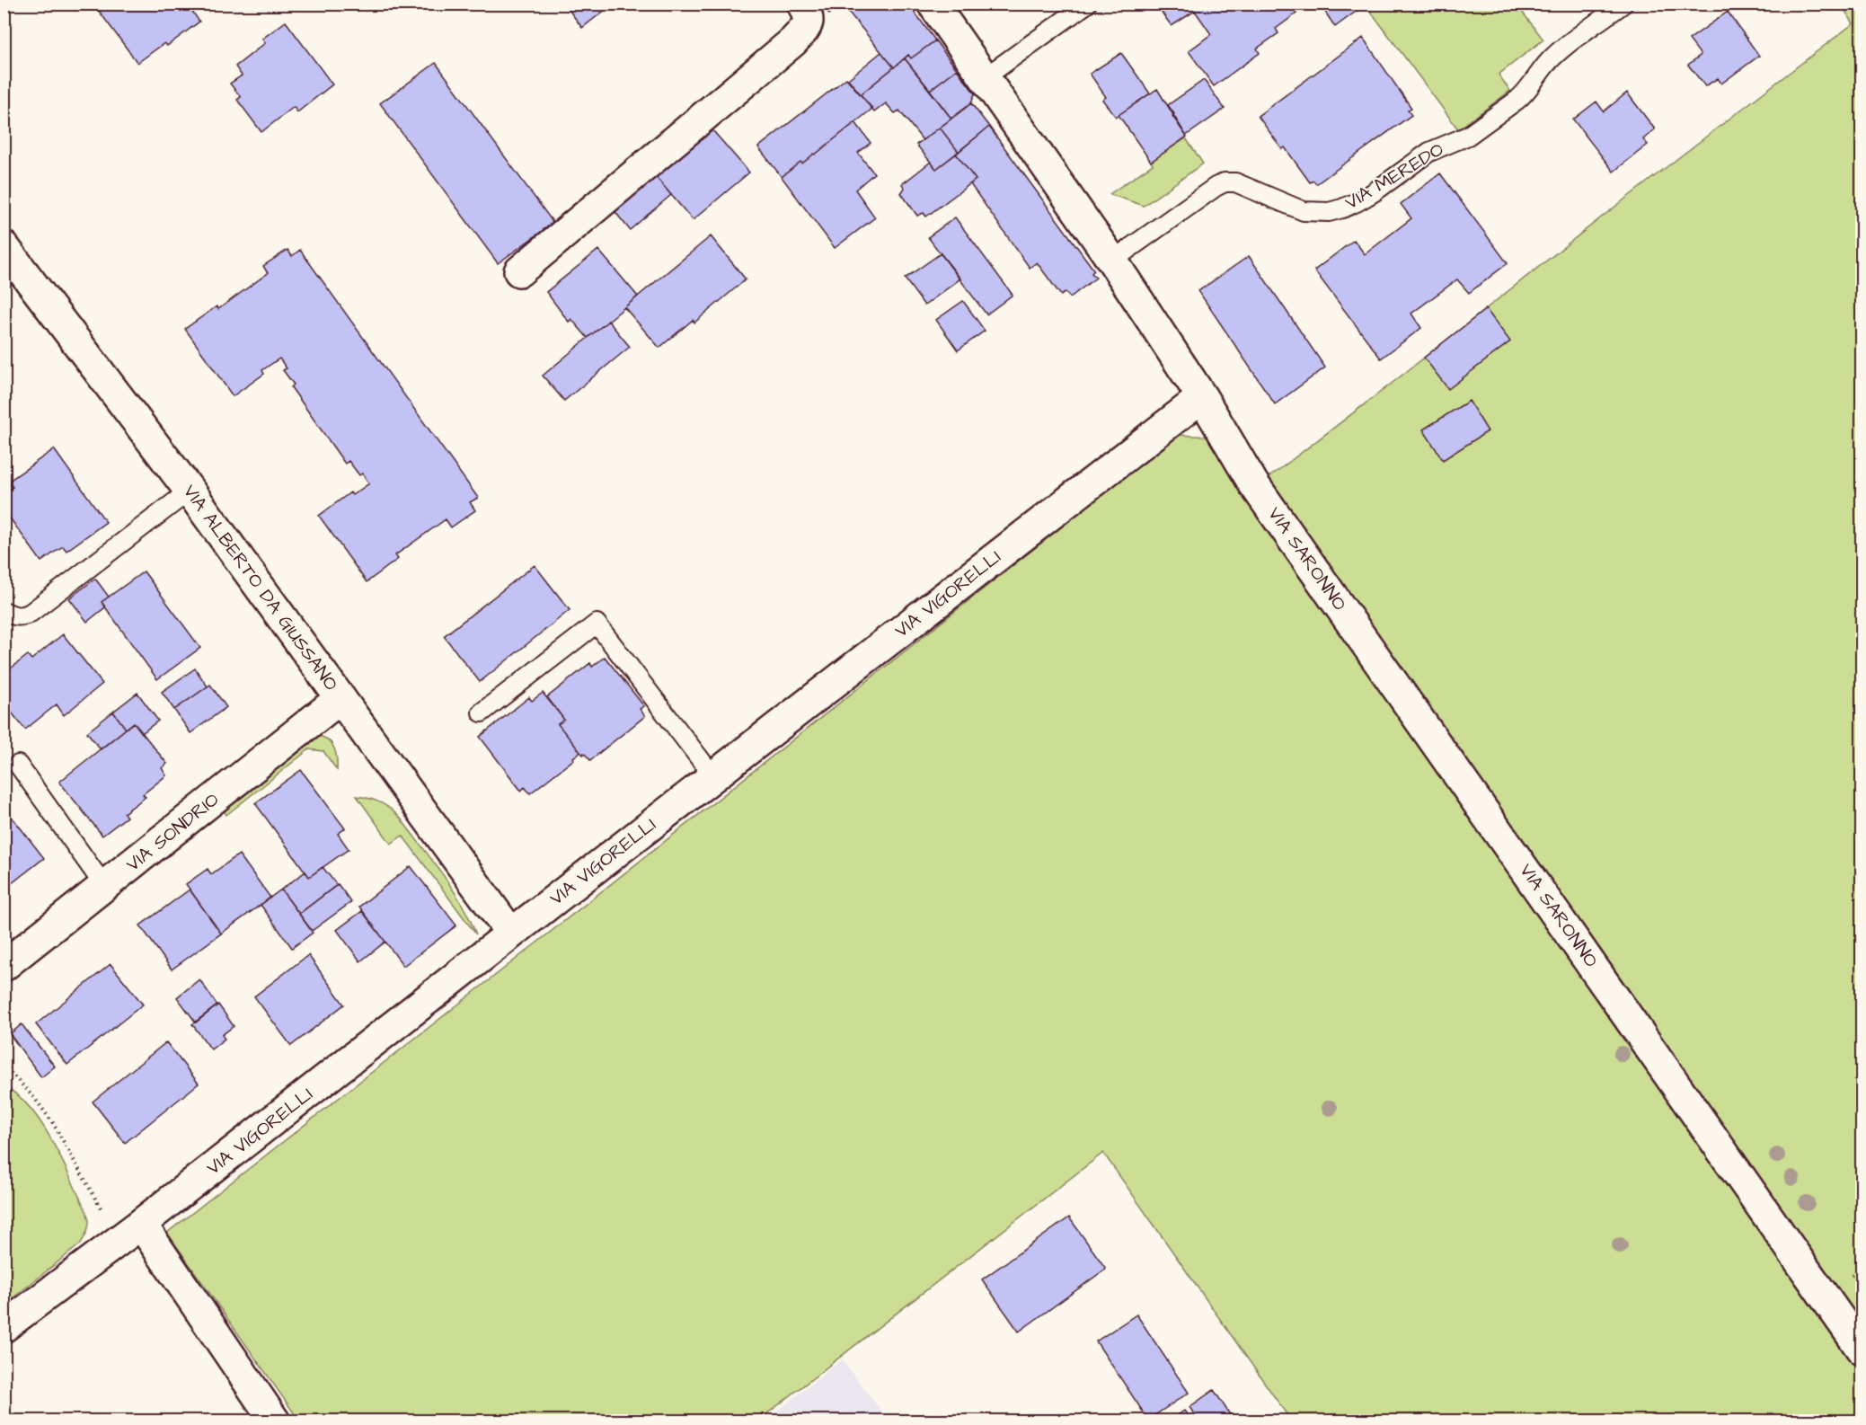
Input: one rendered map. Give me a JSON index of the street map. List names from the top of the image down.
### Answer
{
  "streets": {
    "street": [
      "VIA SARONNO",
      "VIA ALBERTO DA GIUSSANO",
      "VIA VIGORELLI",
      "VIA SONDRIO"
    ],
    "lane": ["VIA MEREDO"]
  },
  "crossings": [
    ["VIA SARONNO", "VIA VIGORELLI"],
    ["VIA ALBERTO DA GIUSSANO", "VIA VIGORELLI"],
    ["VIA ALBERTO DA GIUSSANO", "VIA SONDRIO"]
  ]
}
